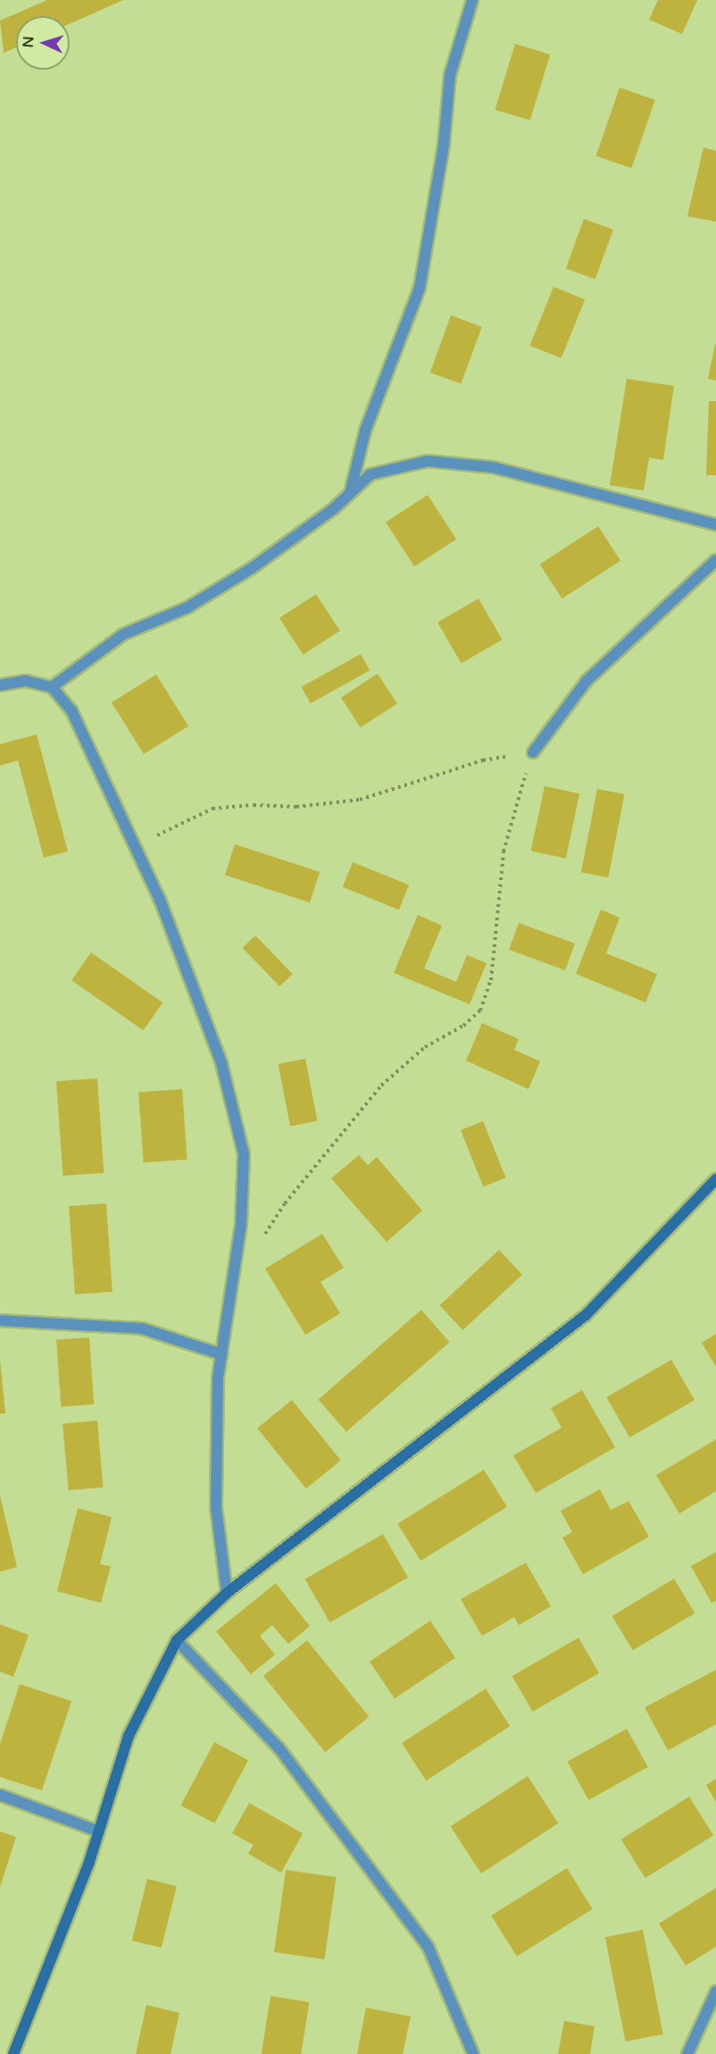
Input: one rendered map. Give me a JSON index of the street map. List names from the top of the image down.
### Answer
{
  "north": "left"
}
